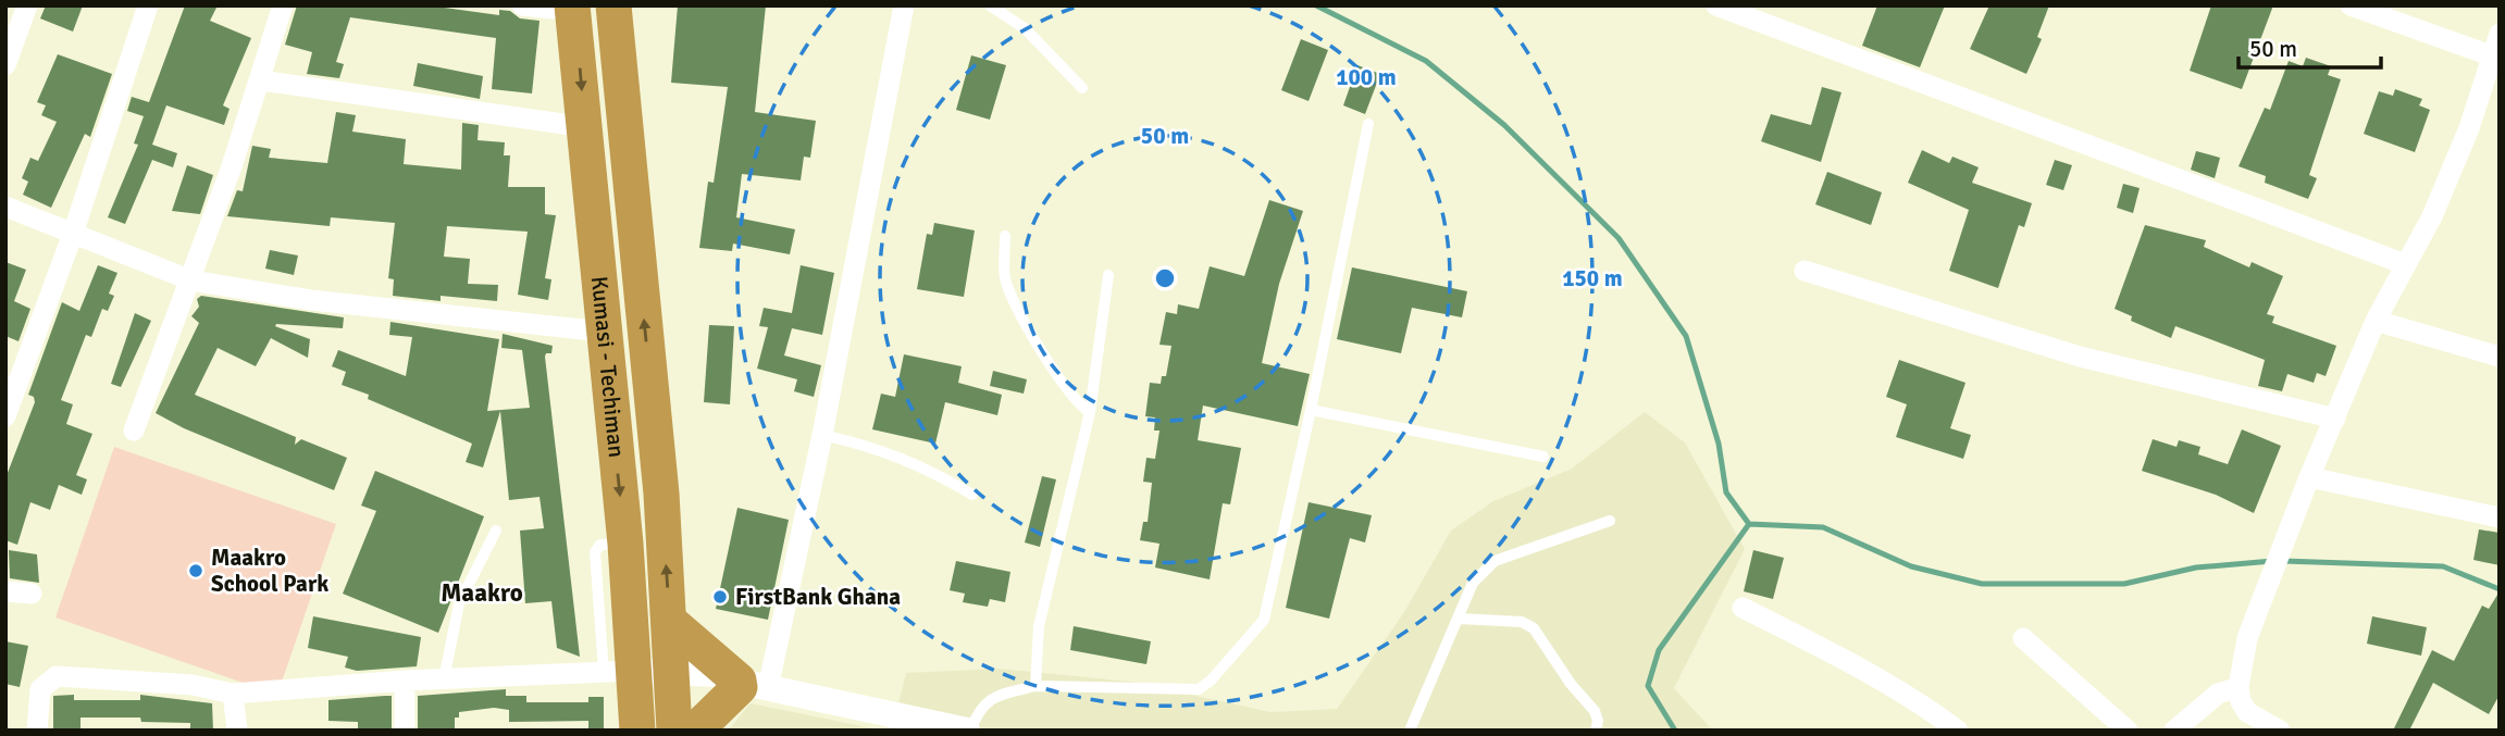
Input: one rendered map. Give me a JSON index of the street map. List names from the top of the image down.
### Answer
{
  "streets": {
    "highway": ["Kumasi - Techiman"]
  },
  "districts": ["Maakro"],
  "places": ["Maakro School Park", "FirstBank Ghana"],
  "scale_bar": "50 m",
  "rings": ["100 m", "50 m", "150 m"]
}
